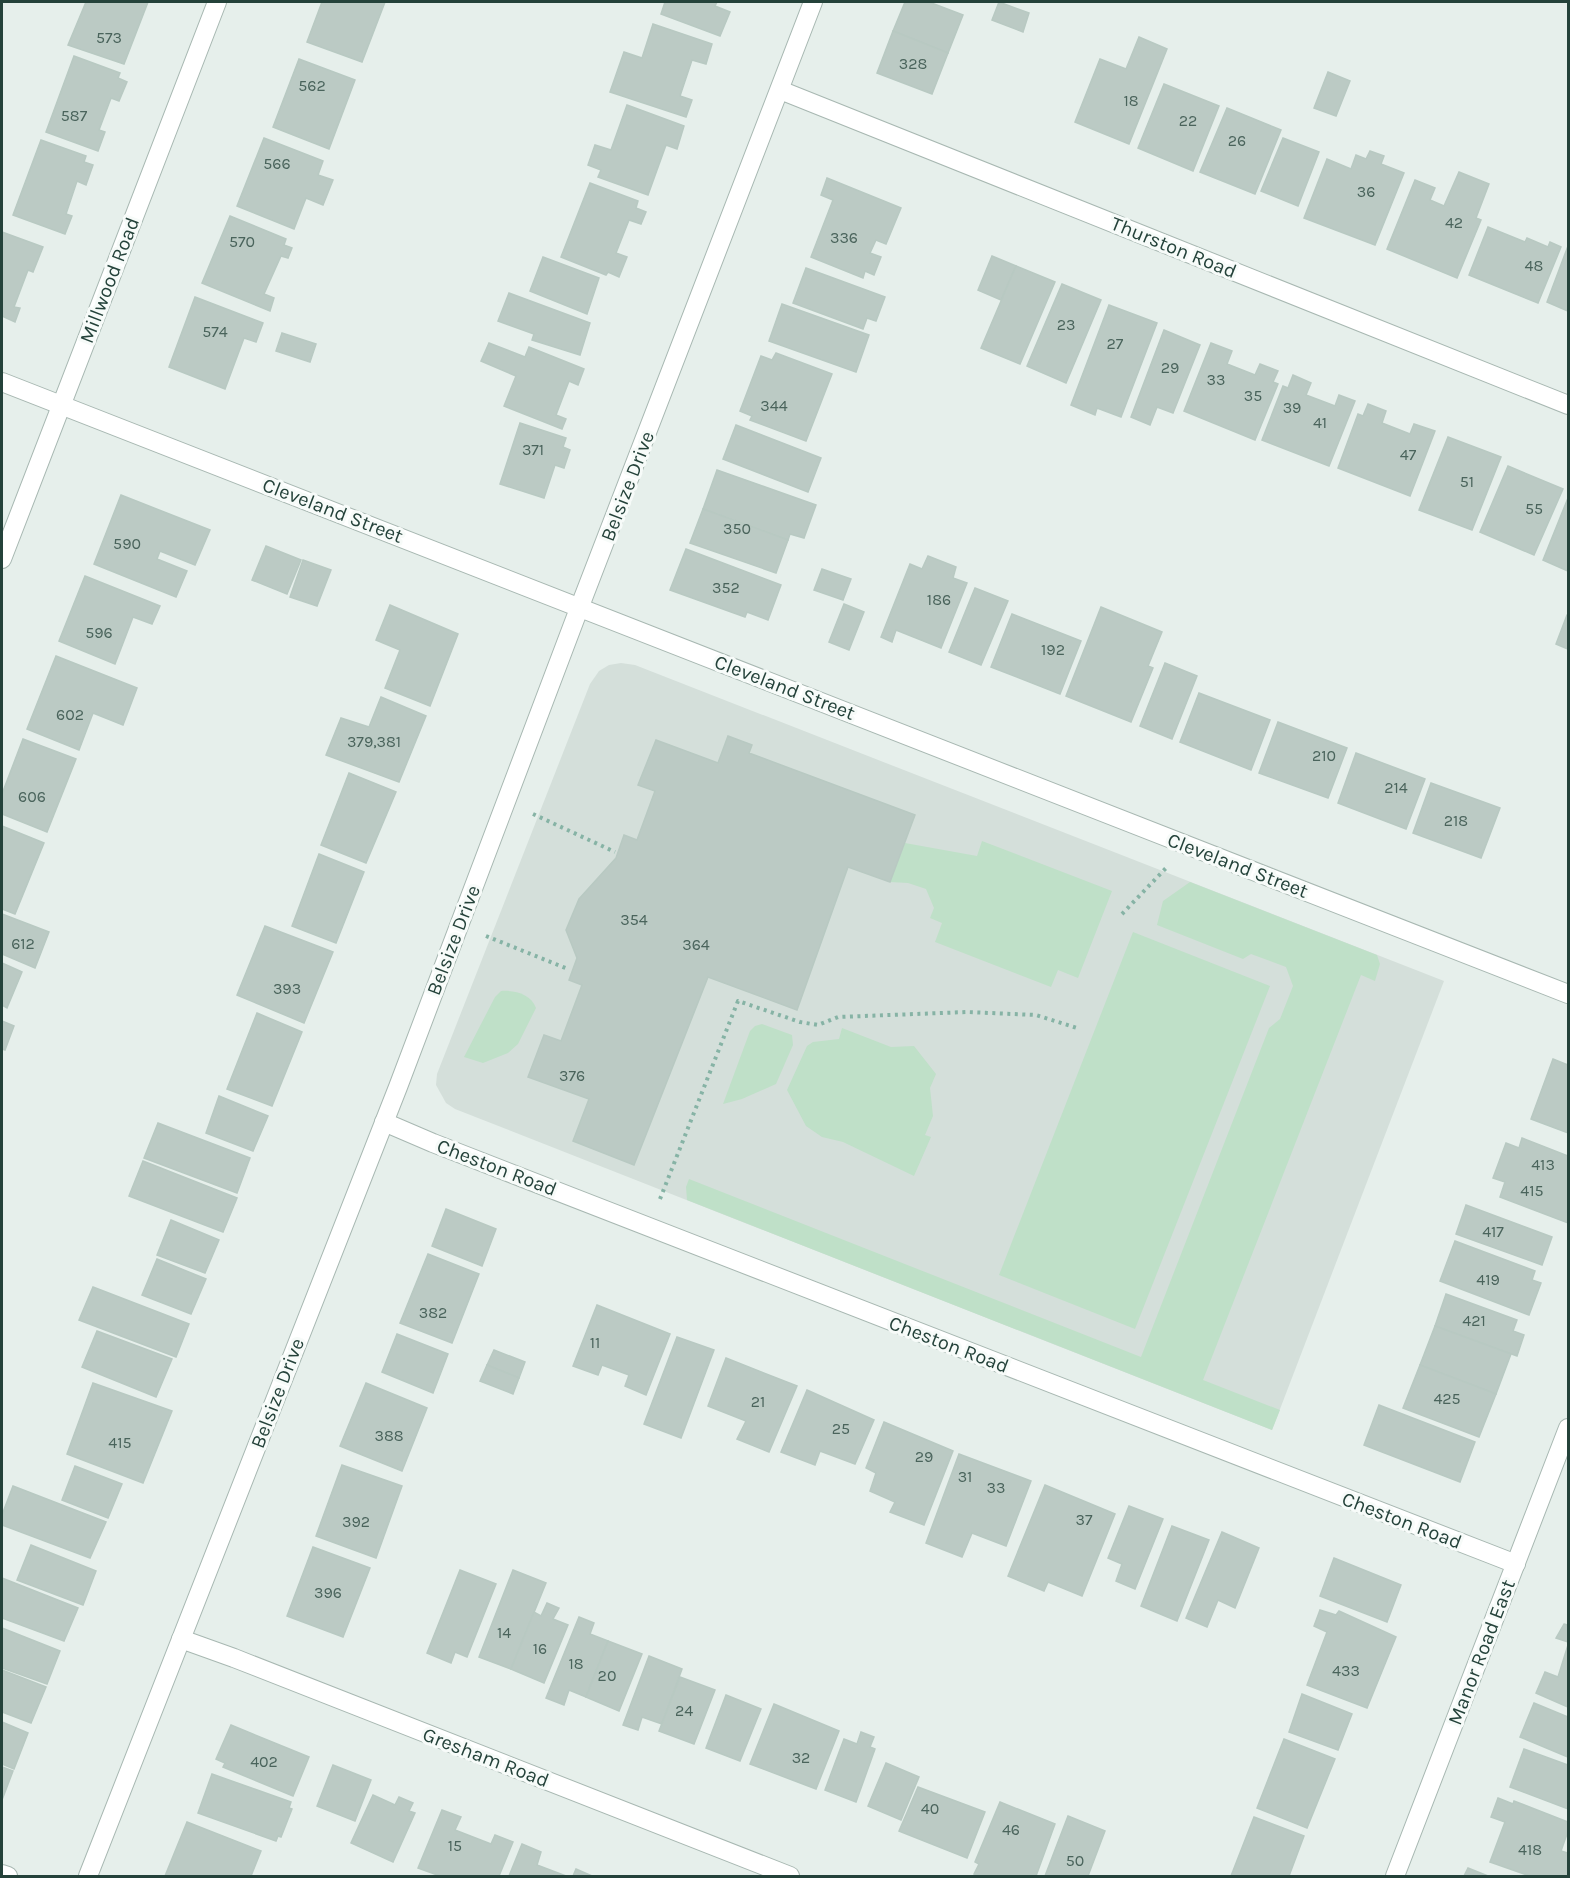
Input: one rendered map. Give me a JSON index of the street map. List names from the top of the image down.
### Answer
{
  "streets": {
    "street": [
      "Thurston Road",
      "Millwood Road",
      "Belsize Drive",
      "Cleveland Street",
      "Cheston Road",
      "Manor Road East",
      "Gresham Road"
    ]
  },
  "crossings": [
    ["Thurston Road", "Belsize Drive"],
    ["Millwood Road", "Cleveland Street"],
    ["Belsize Drive", "Cleveland Street"],
    ["Belsize Drive", "Cheston Road"],
    ["Belsize Drive", "Gresham Road"],
    ["Cheston Road", "Manor Road East"]
  ],
  "house_numbers": [
    "573",
    "328",
    "562",
    "18",
    "587",
    "22",
    "26",
    "566",
    "36",
    "42",
    "336",
    "570",
    "48",
    "23",
    "574",
    "27",
    "29",
    "33",
    "35",
    "344",
    "39",
    "41",
    "371",
    "47",
    "51",
    "55",
    "350",
    "590",
    "352",
    "186",
    "596",
    "192",
    "602",
    "379,381",
    "210",
    "214",
    "606",
    "218",
    "354",
    "612",
    "364",
    "393",
    "376",
    "413",
    "415",
    "417",
    "419",
    "382",
    "421",
    "11",
    "425",
    "21",
    "25",
    "388",
    "415",
    "29",
    "31",
    "33",
    "37",
    "392",
    "396",
    "14",
    "16",
    "18",
    "433",
    "20",
    "24",
    "32",
    "402",
    "40",
    "46",
    "15",
    "418",
    "50"
  ]
}
